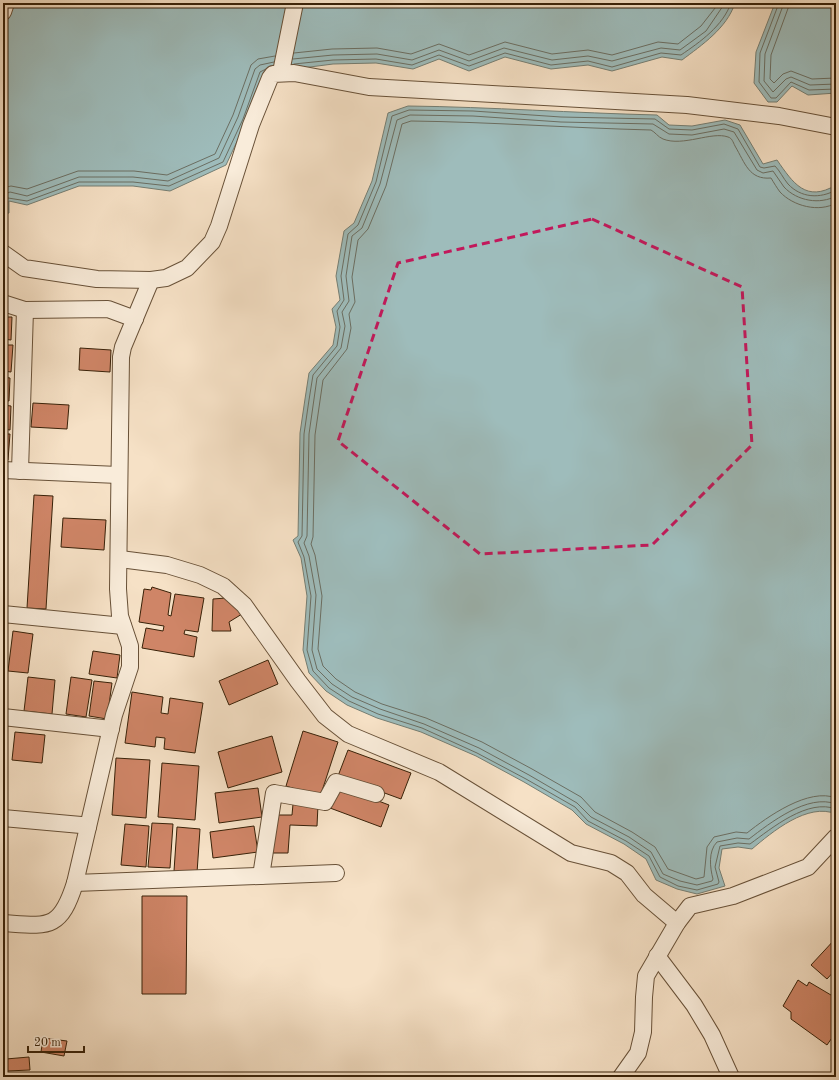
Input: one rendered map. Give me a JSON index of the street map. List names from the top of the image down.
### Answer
{
  "scale_bar": "20 m"
}
